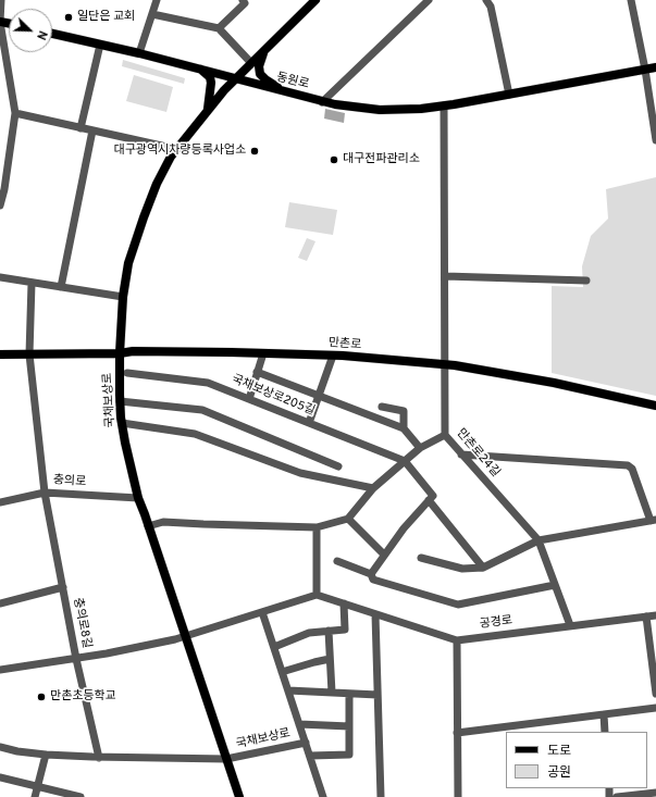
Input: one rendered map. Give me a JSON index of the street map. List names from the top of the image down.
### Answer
{
  "streets": {
    "main road": ["동원로", "만촌로", "국채보상로"],
    "street": [
      "국채보상로205길",
      "만촌로24길",
      "충의로",
      "충의로8길",
      "공경로"
    ]
  },
  "crossings": [
    ["동원로", "국채보상로"],
    ["만촌로", "국채보상로"],
    ["만촌로", "만촌로24길"],
    ["만촌로", "충의로8길"],
    ["국채보상로", "충의로"],
    ["만촌로24길", "공경로"],
    ["충의로", "충의로8길"]
  ],
  "places": [
    "일단은 교회",
    "대구광역시차량등록사업소",
    "대구전파관리소",
    "만촌초등학교"
  ],
  "legend": ["도로", "공원"],
  "north": "bottom right"
}
